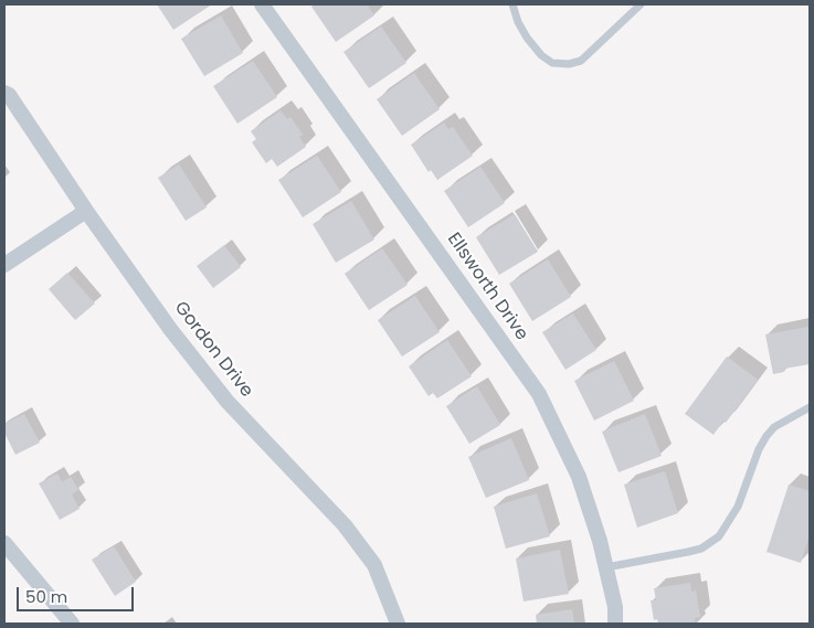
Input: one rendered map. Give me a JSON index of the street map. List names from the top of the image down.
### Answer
{
  "streets": {
    "street": ["Ellsworth Drive", "Gordon Drive"]
  },
  "scale_bar": "50 m"
}
